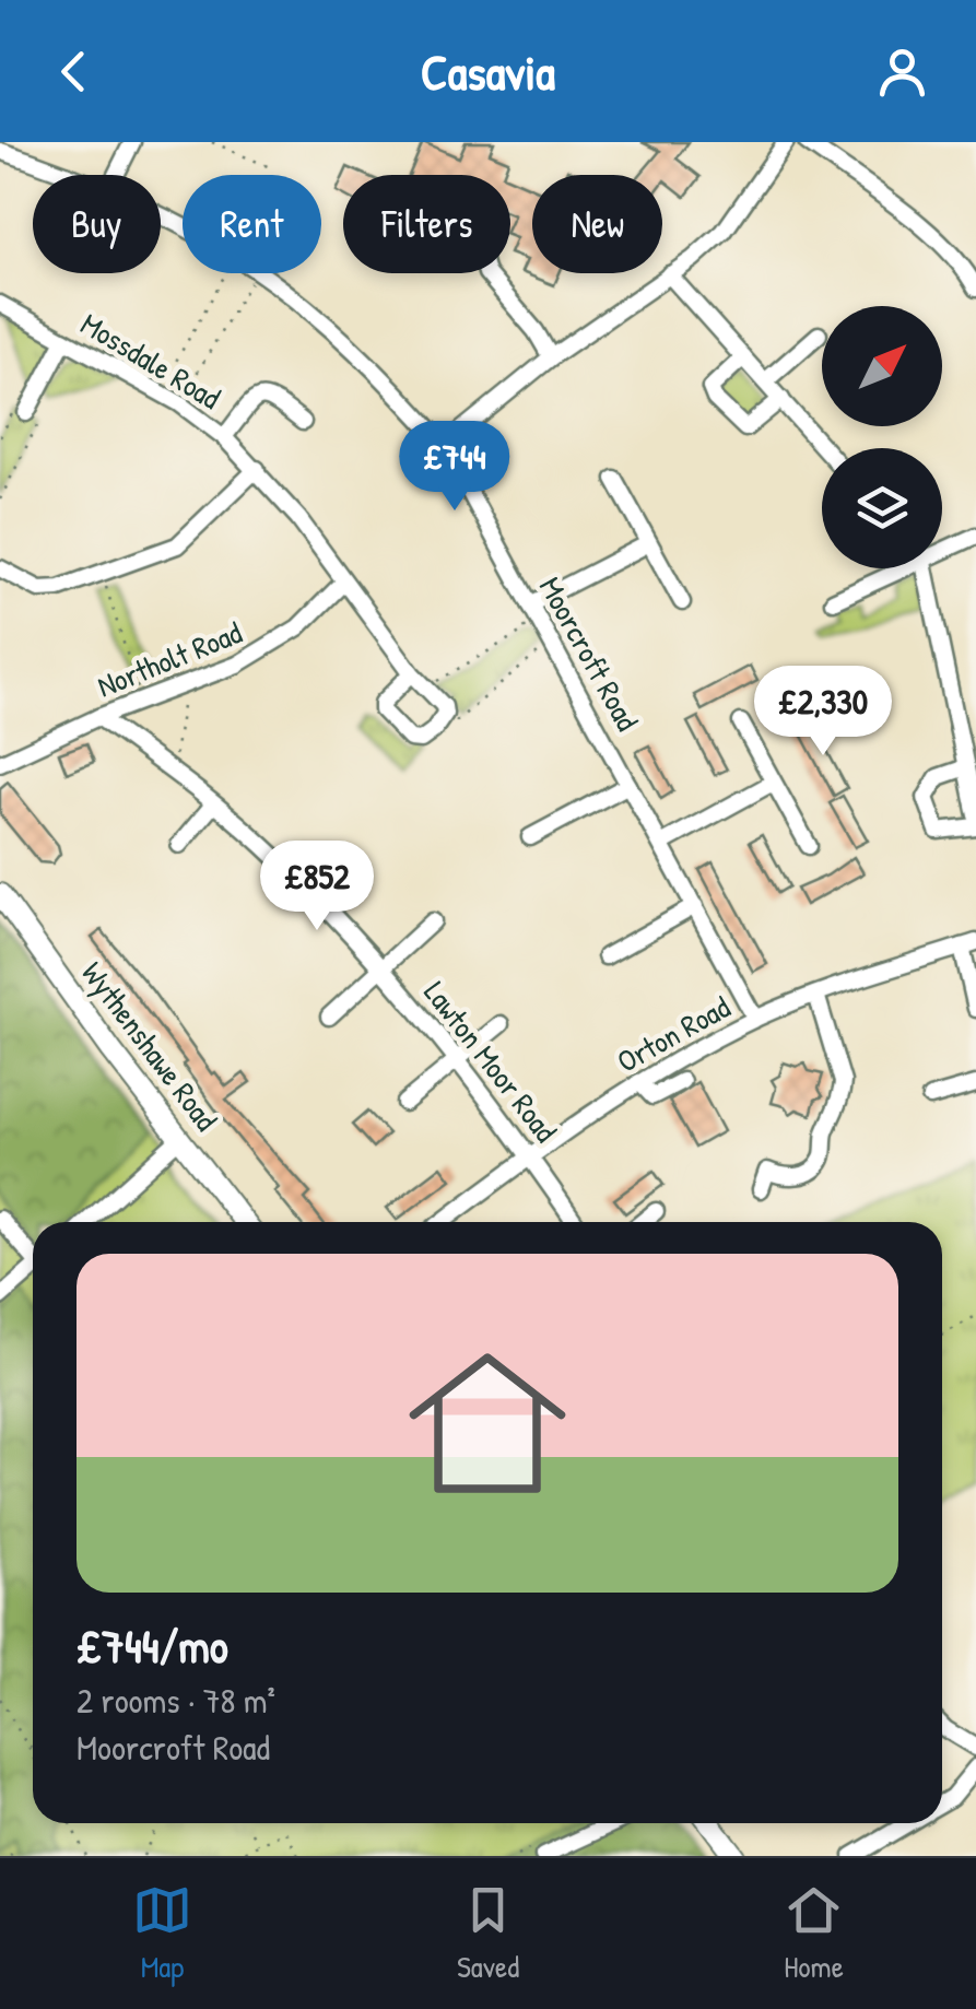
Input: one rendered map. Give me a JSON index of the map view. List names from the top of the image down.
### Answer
{
  "streets": {
    "main road": ["Wythenshawe Road"],
    "street": [
      "Mossdale Road",
      "Moorcroft Road",
      "Northolt Road",
      "Orton Road",
      "Lawton Moor Road"
    ]
  },
  "crossings": [
    ["Mossdale Road", "Northolt Road"],
    ["Moorcroft Road", "Orton Road"],
    ["Northolt Road", "Lawton Moor Road"],
    ["Orton Road", "Lawton Moor Road"]
  ],
  "north": "top right",
  "page": {
    "header": "Casavia",
    "chip": [
      "Buy",
      "Rent",
      "Filters",
      "New"
    ],
    "price": ["£744", "£2,330", "£852"],
    "list": [
      {
        "name": "£744/mo",
        "note": "2 rooms · 78 m² · Moorcroft Road"
      }
    ],
    "tabs": ["Map", "Saved", "Home"]
  }
}
